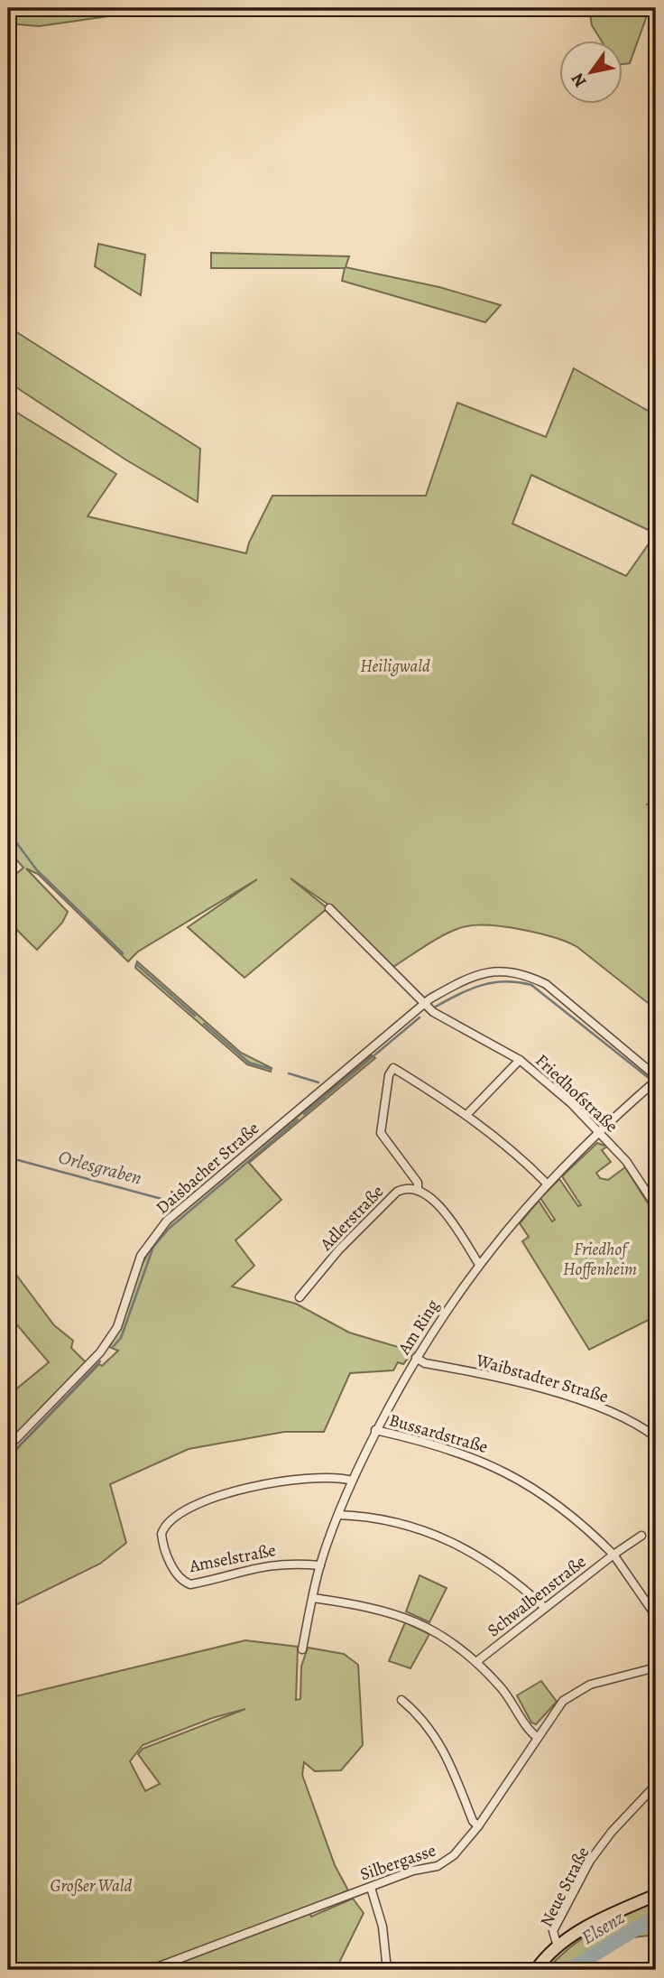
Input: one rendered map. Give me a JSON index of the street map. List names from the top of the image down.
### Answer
{
  "streets": {
    "street": [
      "Friedhofstraße",
      "Daisbacher Straße",
      "Adlerstraße",
      "Am Ring",
      "Waibstadter Straße",
      "Bussardstraße",
      "Amselstraße",
      "Schwalbenstraße",
      "Silbergasse",
      "Neue Straße"
    ]
  },
  "crossings": [
    ["Friedhofstraße", "Daisbacher Straße"],
    ["Friedhofstraße", "Am Ring"],
    ["Daisbacher Straße", "Am Ring"],
    ["Am Ring", "Waibstadter Straße"],
    ["Am Ring", "Bussardstraße"],
    ["Am Ring", "Amselstraße"],
    ["Bussardstraße", "Schwalbenstraße"]
  ],
  "water": ["Orlesgraben", "Elsenz"],
  "parks": ["Heiligwald", "Friedhof Hoffenheim", "Großer Wald"],
  "north": "bottom left"
}
